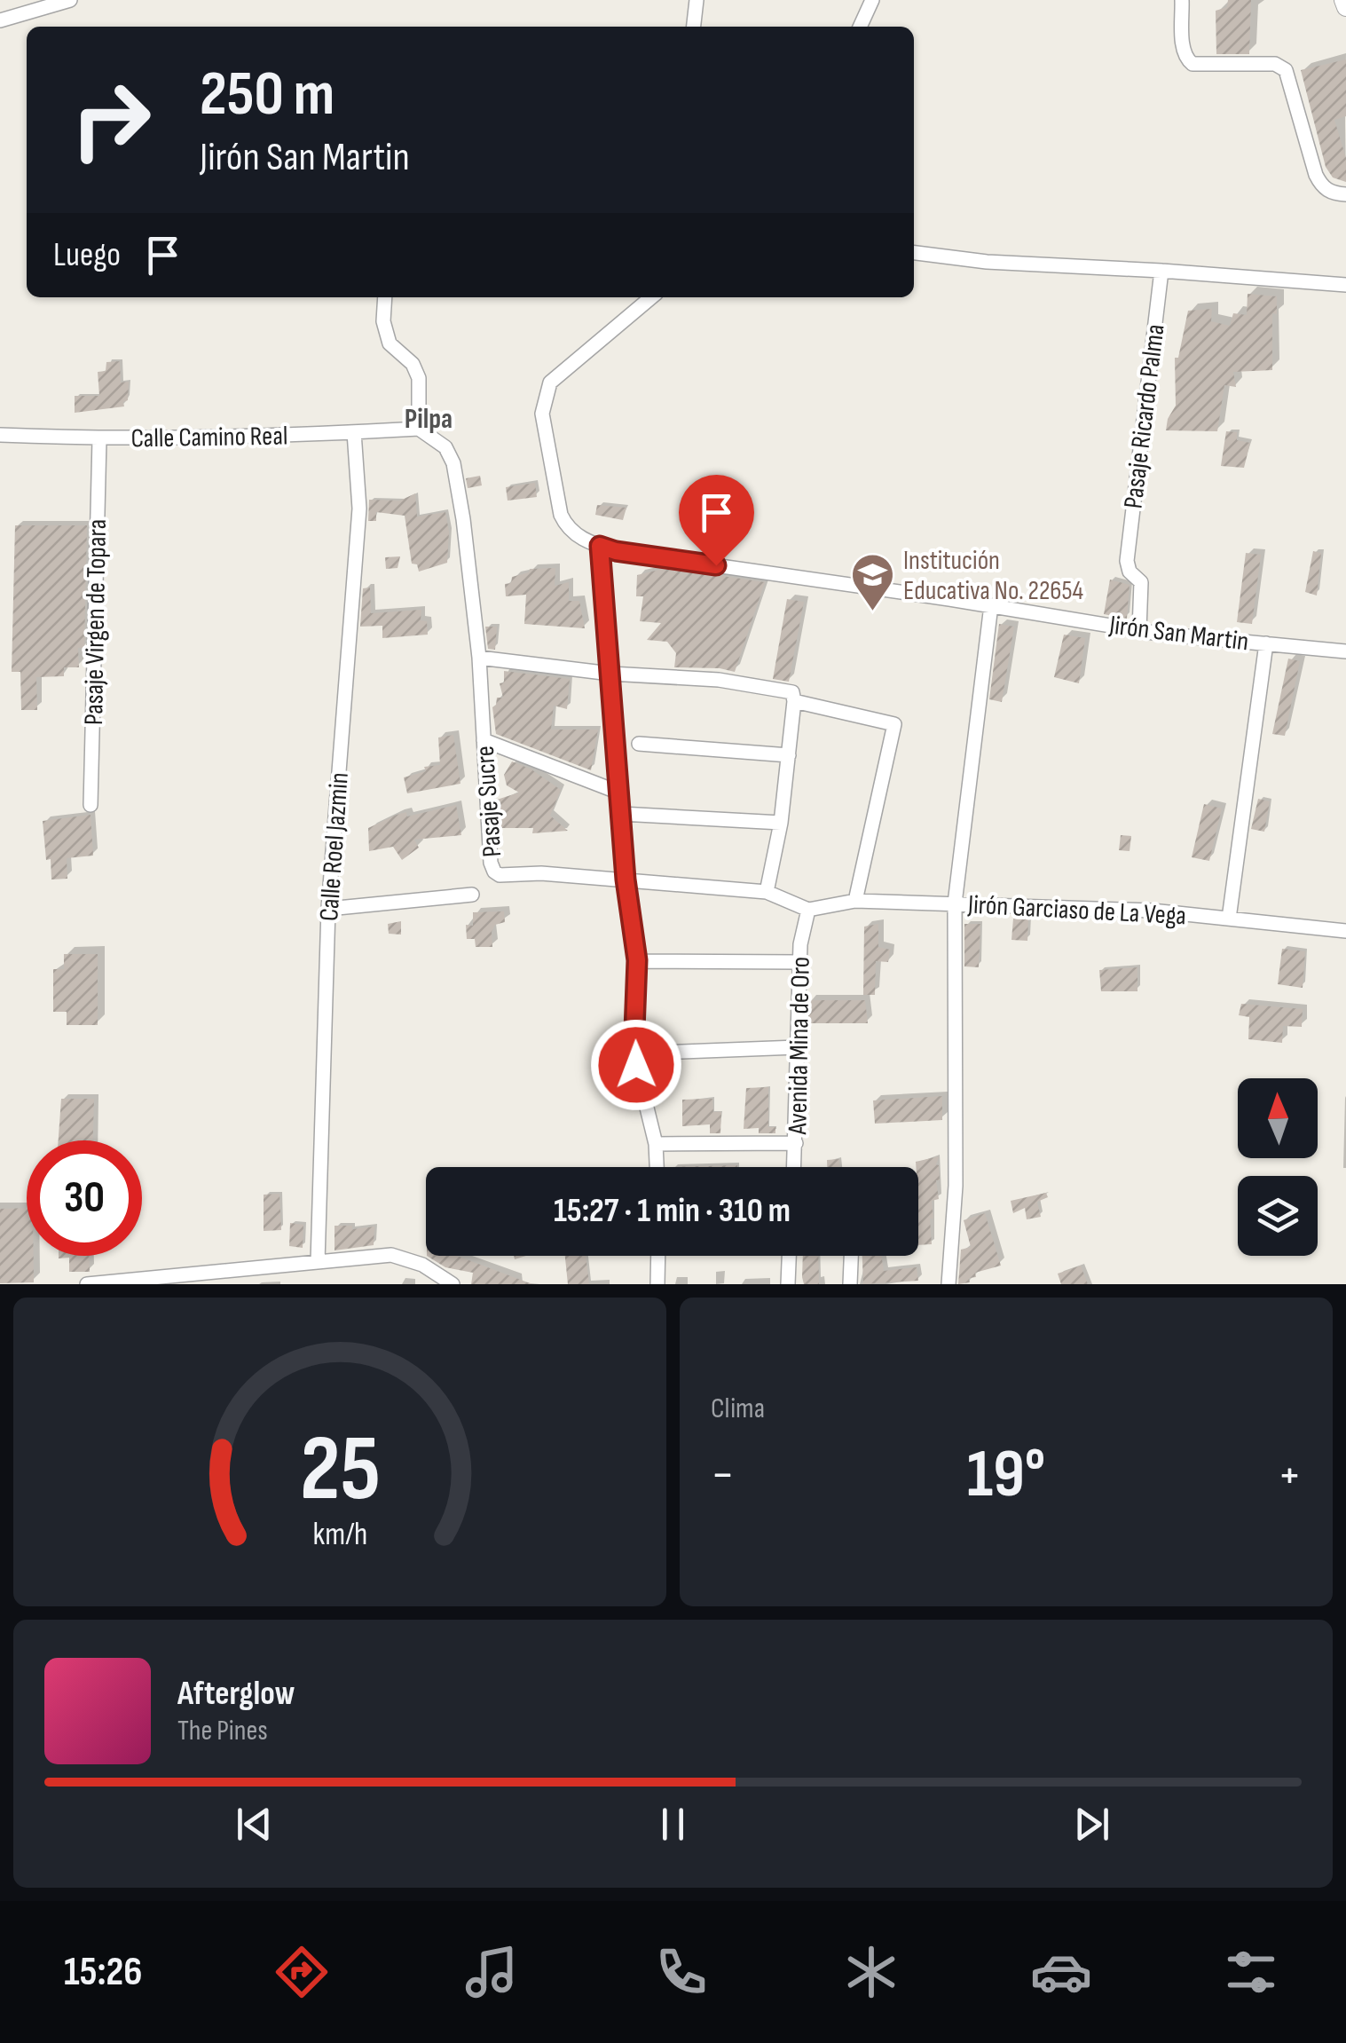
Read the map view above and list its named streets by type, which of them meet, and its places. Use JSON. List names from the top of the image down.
{
  "streets": {
    "street": [
      "Pasaje Ricardo Palma",
      "Calle Camino Real",
      "Pasaje Virgen de Topara",
      "Jirón San Martin",
      "Pasaje Sucre",
      "Calle Roel Jazmin",
      "Jirón Garciaso de La Vega",
      "Avenida Mina de Oro"
    ]
  },
  "crossings": [
    ["Pasaje Ricardo Palma", "Jirón San Martin"],
    ["Calle Camino Real", "Pasaje Virgen de Topara"],
    ["Calle Camino Real", "Pasaje Sucre"],
    ["Calle Camino Real", "Calle Roel Jazmin"],
    ["Pasaje Sucre", "Jirón Garciaso de La Vega"],
    ["Pasaje Sucre", "Avenida Mina de Oro"],
    ["Jirón Garciaso de La Vega", "Avenida Mina de Oro"]
  ],
  "districts": ["Pilpa"],
  "places": {
    "school or university": ["Institución Educativa No. 22654"]
  },
  "north": "top",
  "page": {
    "turn": ["250 m", "Jirón San Martin"],
    "then": "Luego",
    "limit": "30",
    "trip": "15:27 · 1 min · 310 m",
    "tile": "Clima",
    "heat": ["−", "19°", "+"],
    "song": ["Afterglow", "The Pines"],
    "tabs": "15:26",
    "gauge": ["25", "km/h"]
  }
}
